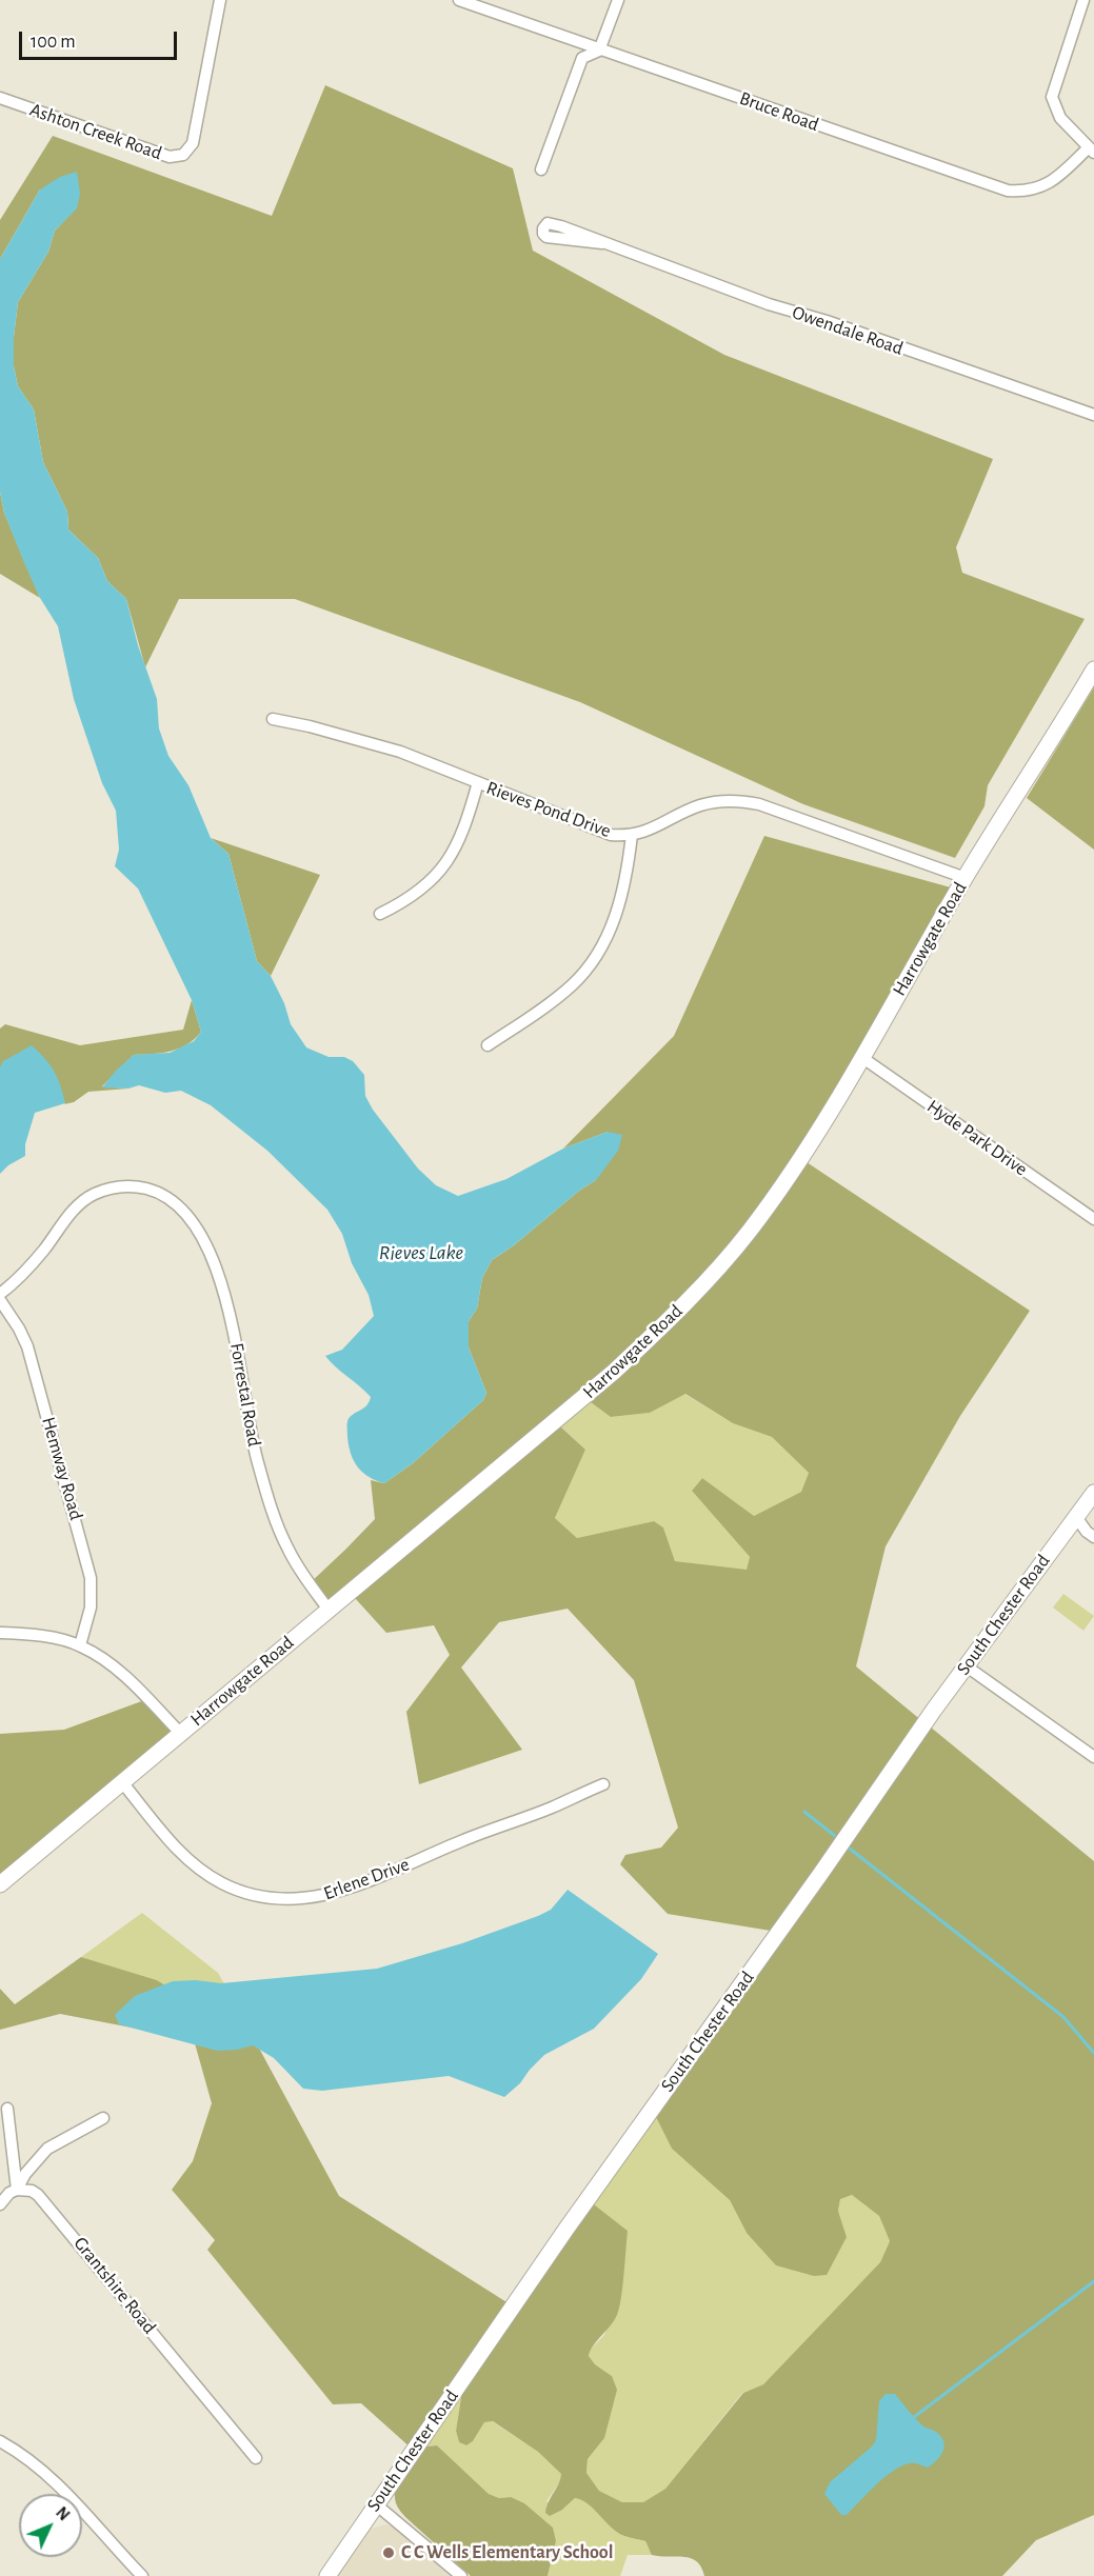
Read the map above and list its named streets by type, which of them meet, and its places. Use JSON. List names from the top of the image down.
{
  "streets": {
    "main road": ["Harrowgate Road", "South Chester Road"],
    "street": [
      "Bruce Road",
      "Ashton Creek Road",
      "Owendale Road",
      "Rieves Pond Drive",
      "Hyde Park Drive",
      "Forrestal Road",
      "Hemway Road",
      "Erlene Drive",
      "Grantshire Road"
    ]
  },
  "crossings": [
    ["Rieves Pond Drive", "Harrowgate Road"],
    ["Harrowgate Road", "Hyde Park Drive"],
    ["Harrowgate Road", "Forrestal Road"],
    ["Harrowgate Road", "Erlene Drive"]
  ],
  "water": ["Rieves Lake"],
  "places": ["C C Wells Elementary School"],
  "scale_bar": "100 m",
  "north": "top right"
}
